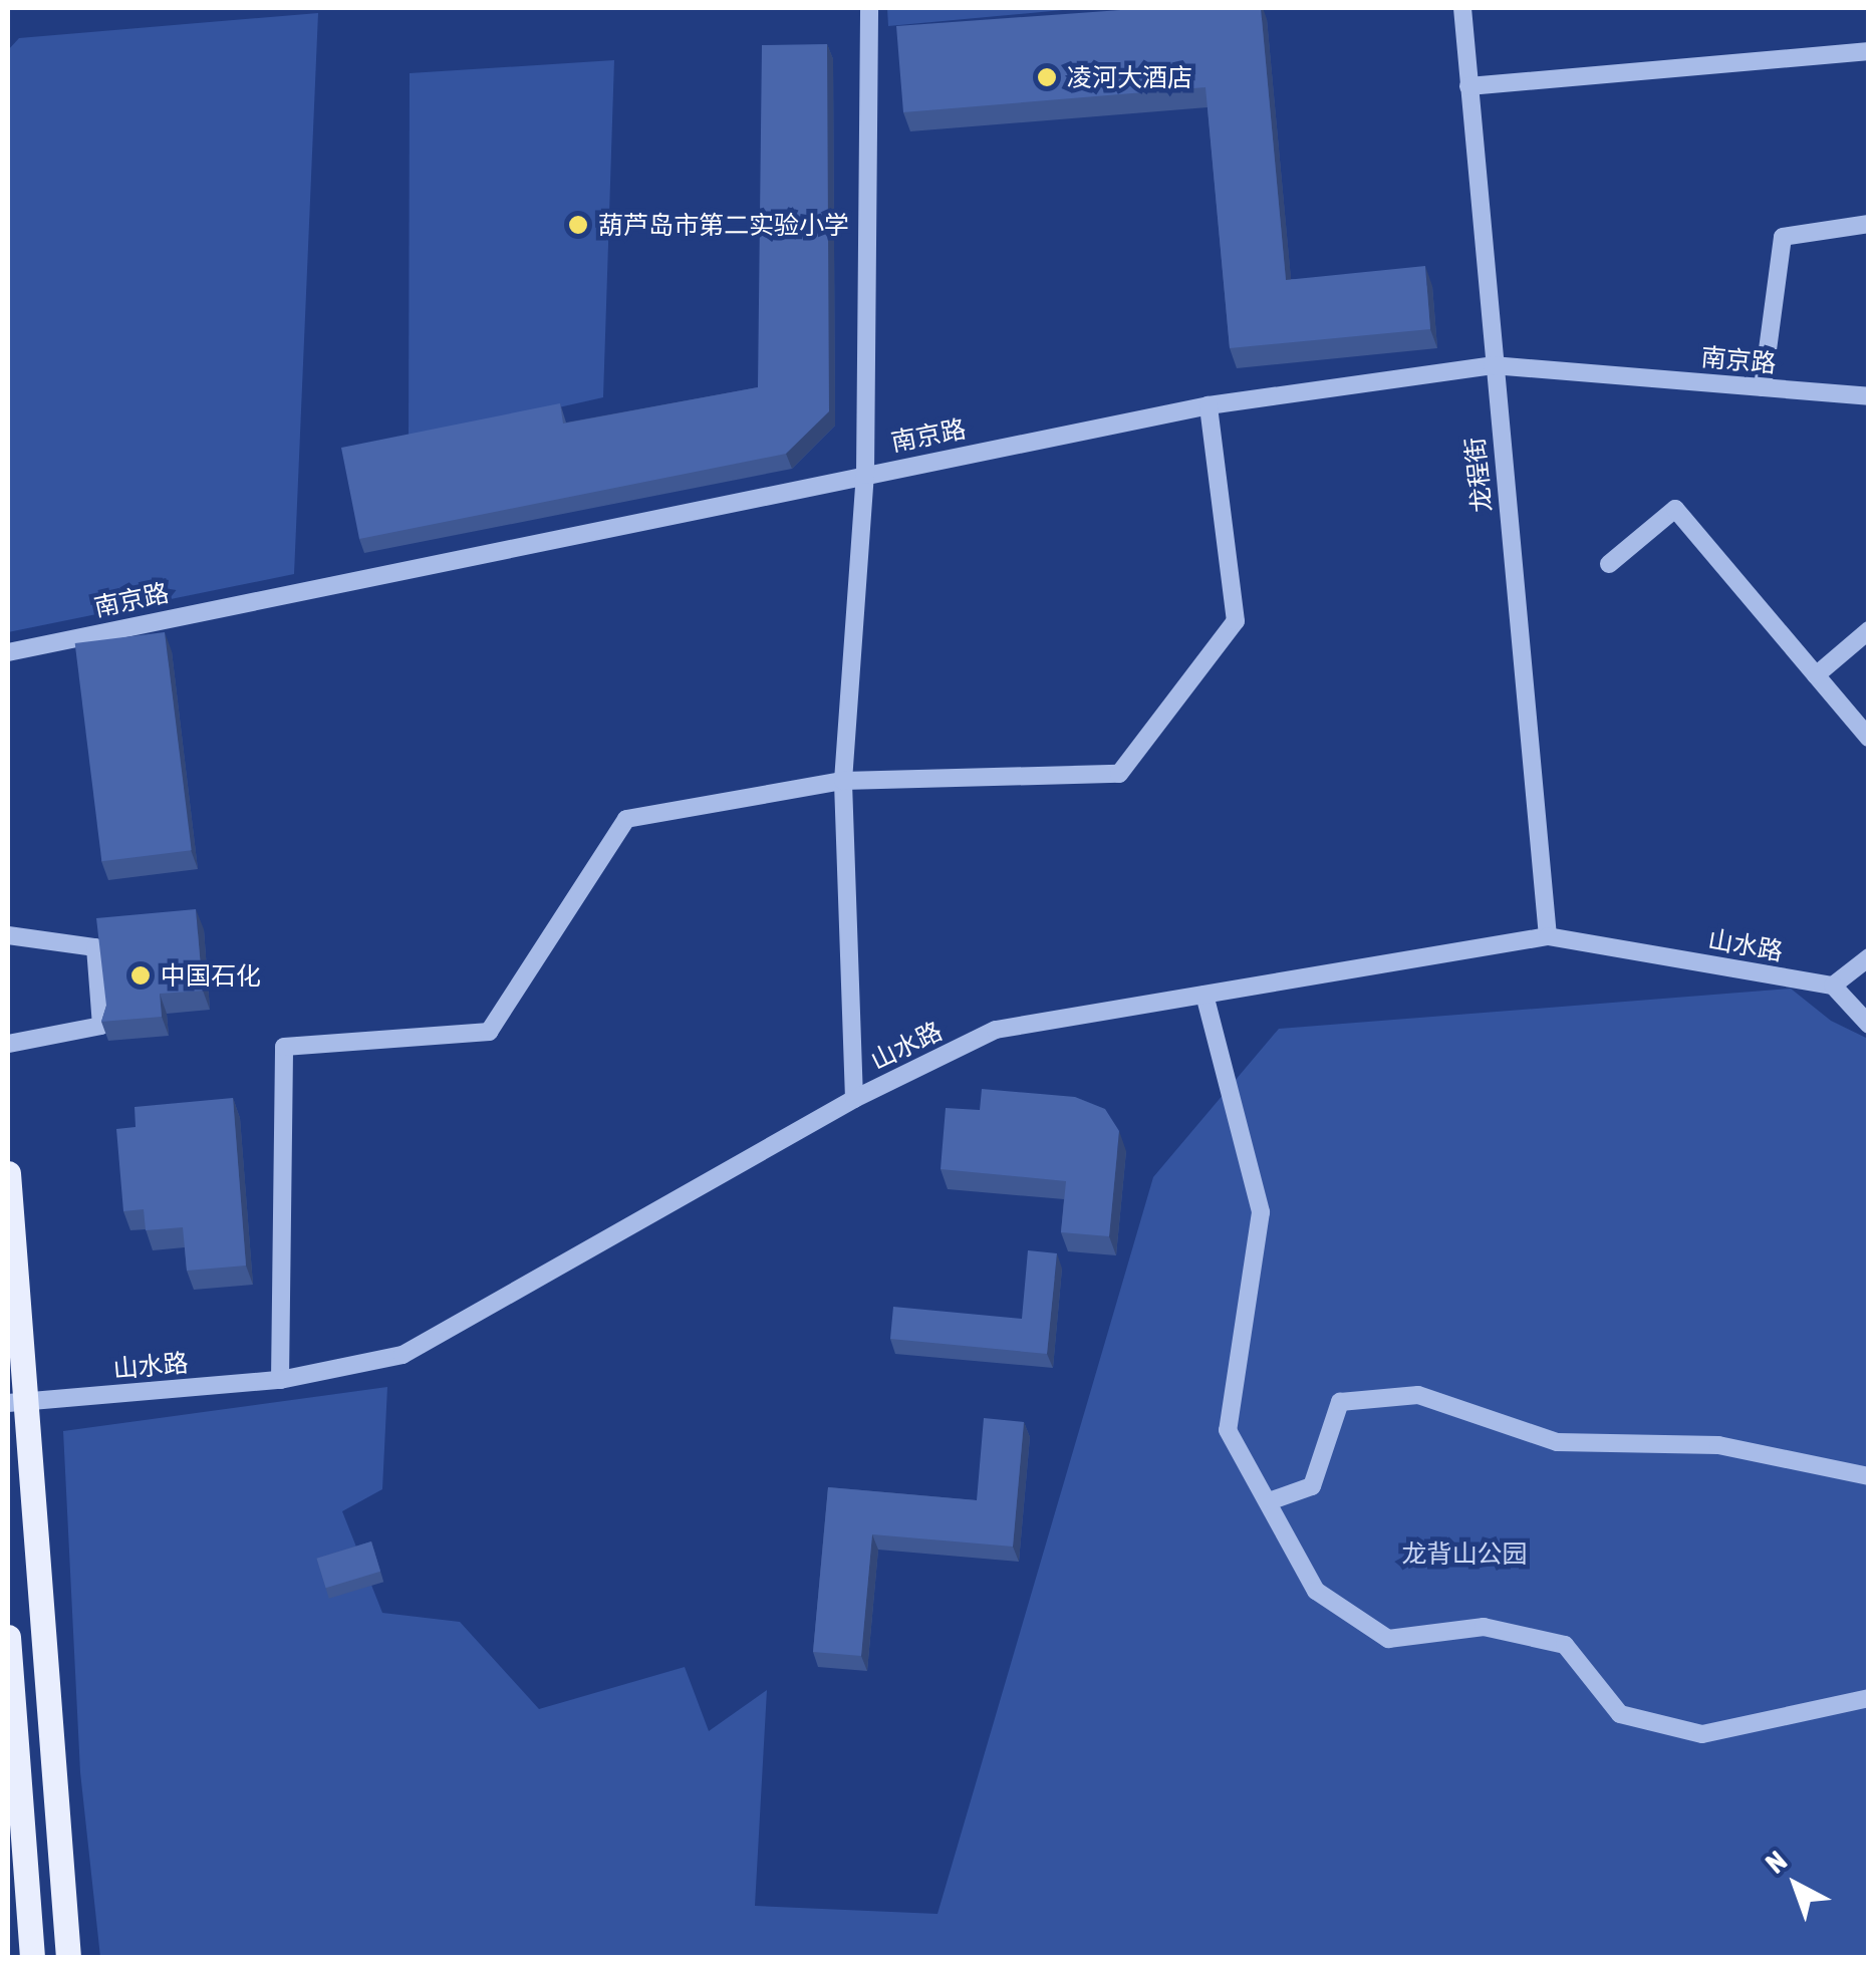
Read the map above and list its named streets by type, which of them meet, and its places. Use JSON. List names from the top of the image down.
{
  "streets": {
    "street": ["南京路", "龙程街", "山水路"]
  },
  "crossings": [
    ["南京路", "龙程街"],
    ["龙程街", "山水路"]
  ],
  "parks": ["龙背山公园"],
  "places": ["凌河大酒店", "葫芦岛市第二实验小学", "中国石化"],
  "north": "top left"
}
